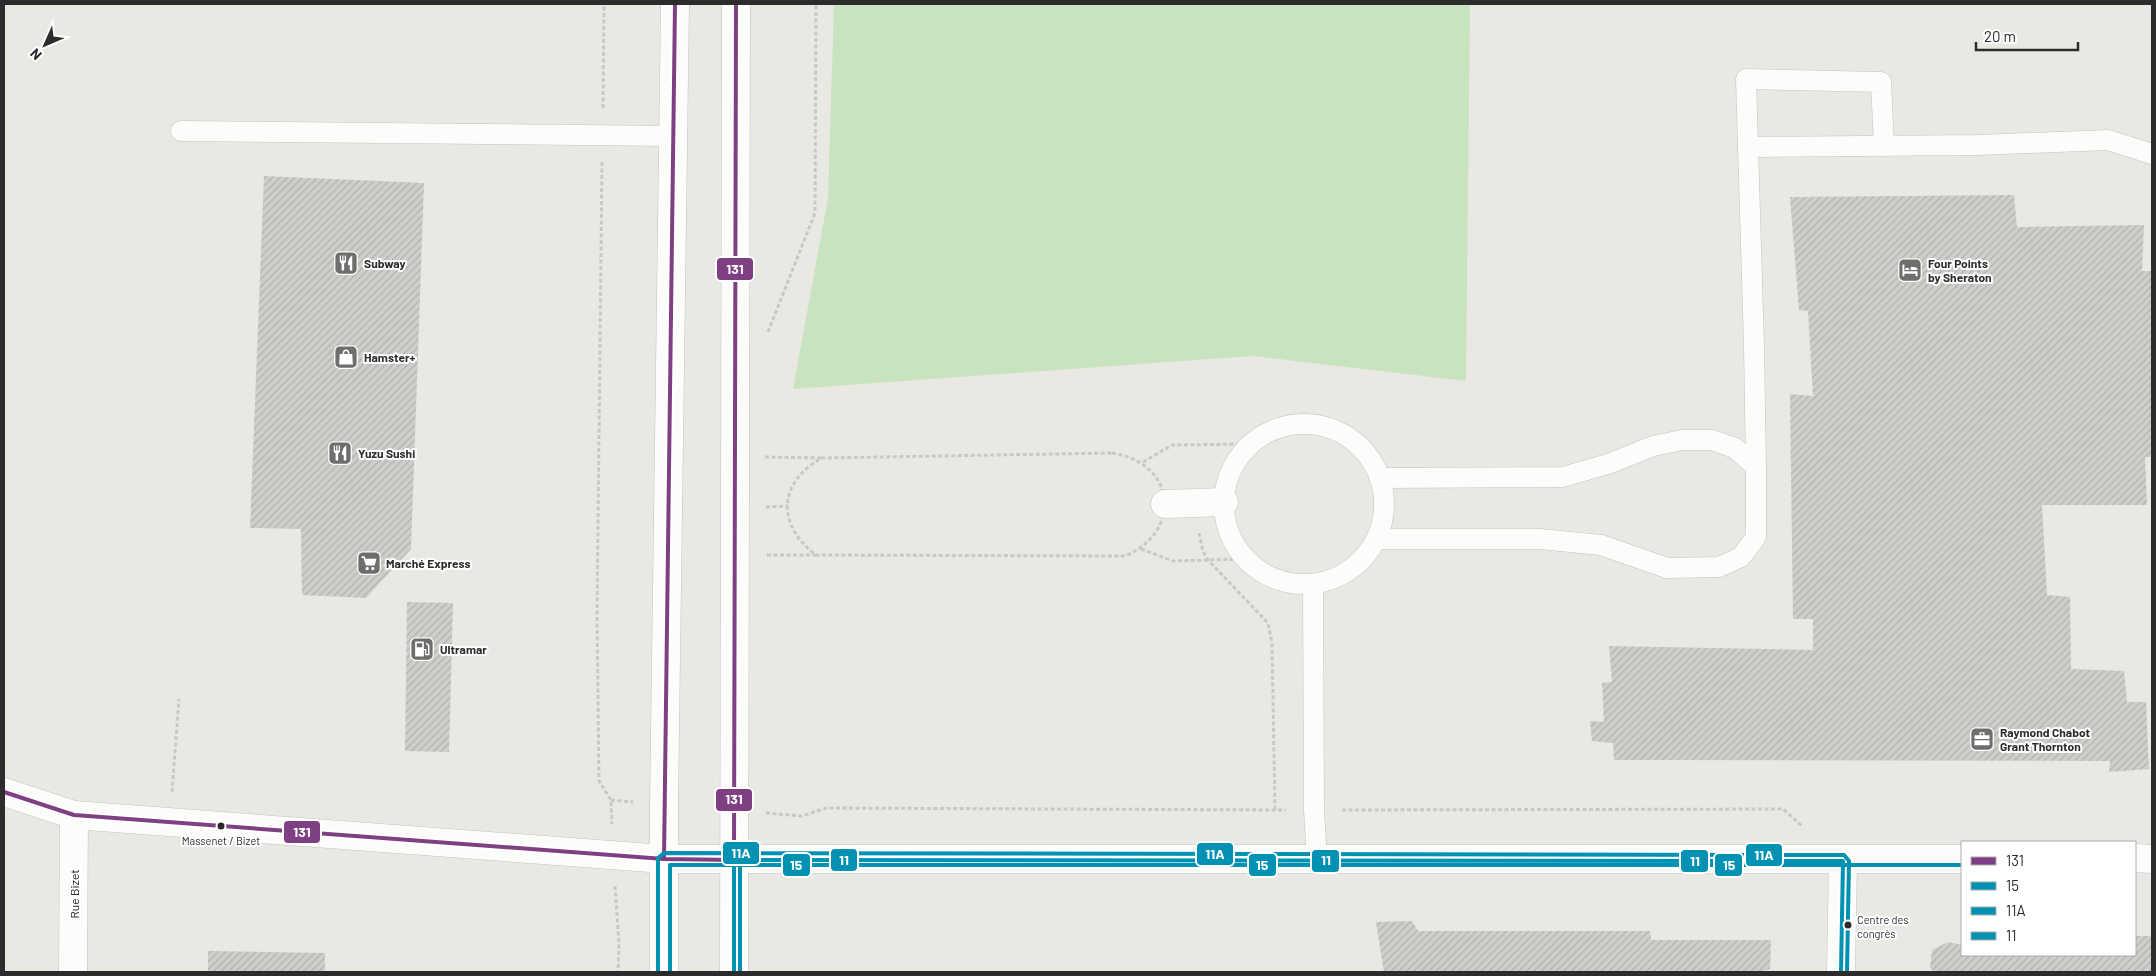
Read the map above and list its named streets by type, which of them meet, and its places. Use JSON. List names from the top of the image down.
{
  "streets": {
    "street": ["Rue Bizet"]
  },
  "places": {
    "restaurant": ["Subway", "Yuzu Sushi"],
    "hotel": ["Four Points by Sheraton"],
    "shop": ["Hamster+"],
    "supermarket": ["Marché Express"],
    "fuel station": ["Ultramar"],
    "office": ["Raymond Chabot Grant Thornton"],
    "other": ["Massenet / Bizet", "Centre des congrès"]
  },
  "lines": [
    "transit line 131",
    "transit line 11A",
    "transit line 15",
    "transit line 11"
  ],
  "legend": [
    "131",
    "15",
    "11A",
    "11"
  ],
  "scale_bar": "20 m",
  "north": "bottom left"
}
